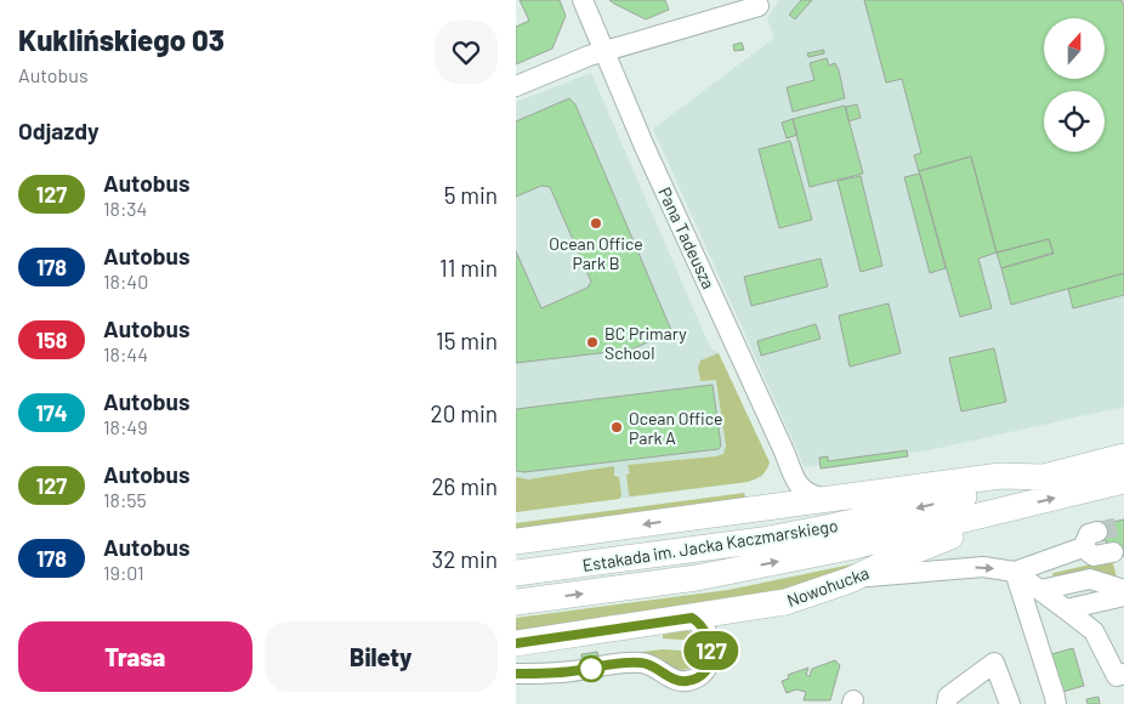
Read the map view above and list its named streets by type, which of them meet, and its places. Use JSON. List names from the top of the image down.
{
  "streets": {
    "main road": ["Estakada im. Jacka Kaczmarskiego", "Nowohucka"],
    "street": ["Pana Tadeusza"]
  },
  "crossings": [
    ["Estakada im. Jacka Kaczmarskiego", "Nowohucka"]
  ],
  "places": ["Ocean Office Park B", "BC Primary School", "Ocean Office Park A"],
  "lines": ["bus line 127"],
  "north": "top",
  "page": {
    "heading": [
      ["Kuklińskiego 03", "Autobus"],
      "Odjazdy"
    ],
    "on_map": "127",
    "list": [
      {
        "mark": "127",
        "name": "Autobus",
        "note": "18:34",
        "value": "5 min"
      },
      {
        "mark": "178",
        "name": "Autobus",
        "note": "18:40",
        "value": "11 min"
      },
      {
        "mark": "158",
        "name": "Autobus",
        "note": "18:44",
        "value": "15 min"
      },
      {
        "mark": "174",
        "name": "Autobus",
        "note": "18:49",
        "value": "20 min"
      },
      {
        "mark": "127",
        "name": "Autobus",
        "note": "18:55",
        "value": "26 min"
      },
      {
        "mark": "178",
        "name": "Autobus",
        "note": "19:01",
        "value": "32 min"
      }
    ],
    "buttons": ["Trasa", "Bilety"]
  }
}
